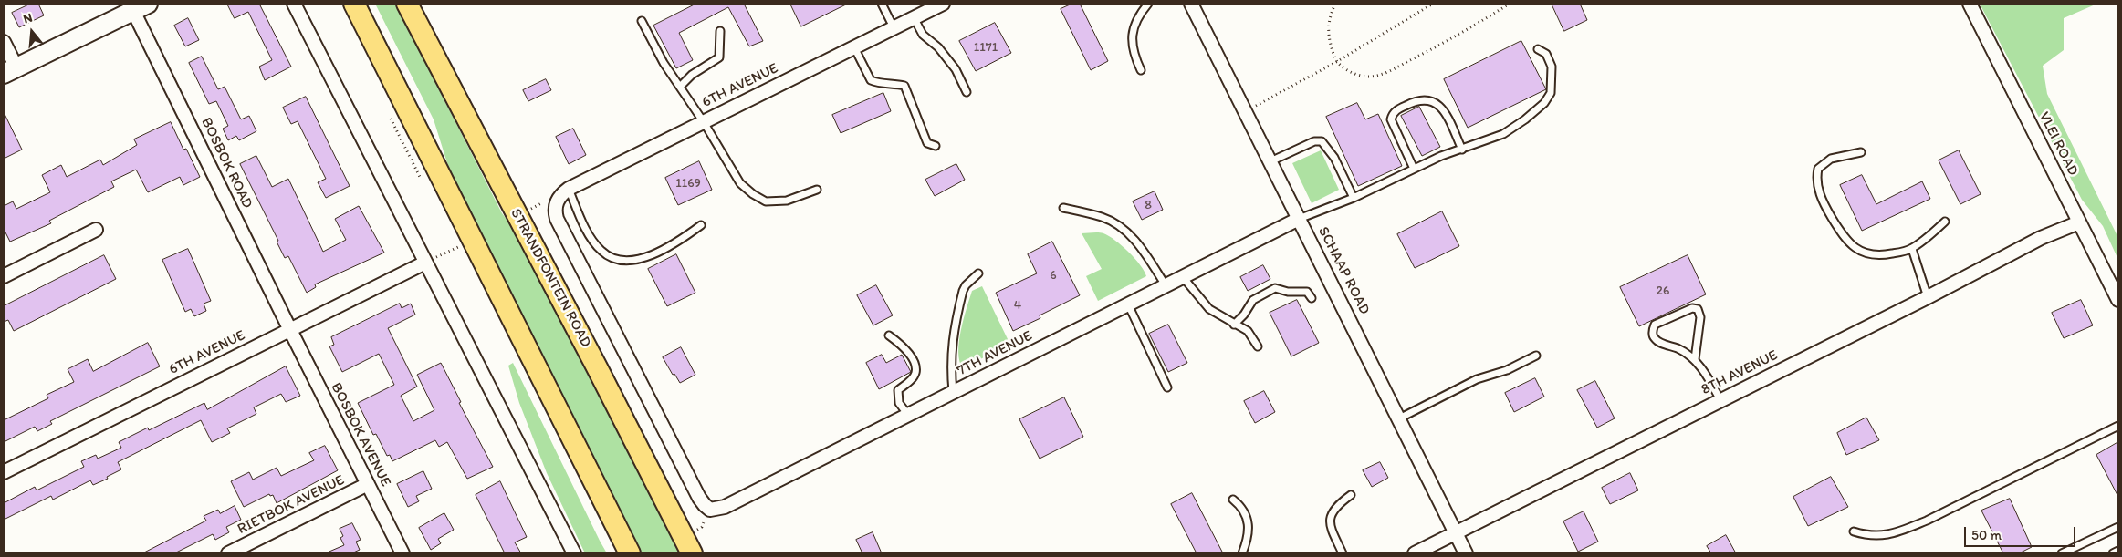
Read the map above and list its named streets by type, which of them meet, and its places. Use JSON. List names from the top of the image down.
{
  "streets": {
    "main road": ["STRANDFONTEIN ROAD"],
    "street": [
      "6TH AVENUE",
      "VLEI ROAD",
      "BOSBOK ROAD",
      "SCHAAP ROAD",
      "7TH AVENUE",
      "8TH AVENUE",
      "BOSBOK AVENUE",
      "RIETBOK AVENUE"
    ]
  },
  "crossings": [
    ["6TH AVENUE", "BOSBOK ROAD"],
    ["6TH AVENUE", "7TH AVENUE"],
    ["6TH AVENUE", "BOSBOK AVENUE"],
    ["VLEI ROAD", "8TH AVENUE"],
    ["BOSBOK ROAD", "BOSBOK AVENUE"],
    ["SCHAAP ROAD", "7TH AVENUE"],
    ["SCHAAP ROAD", "8TH AVENUE"],
    ["BOSBOK AVENUE", "RIETBOK AVENUE"]
  ],
  "house_numbers": [
    "1171",
    "1169",
    "8",
    "6",
    "26",
    "4"
  ],
  "scale_bar": "50 m",
  "north": "top"
}
